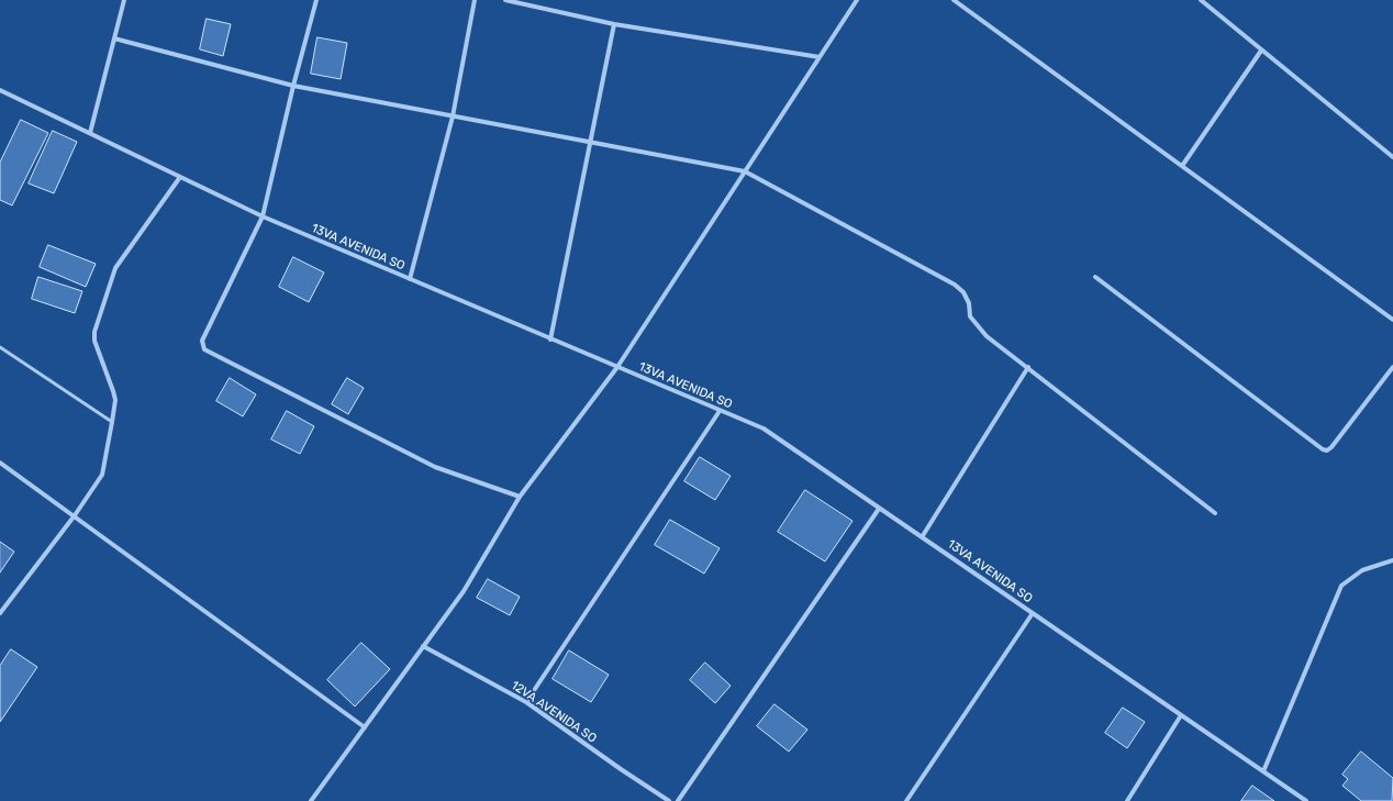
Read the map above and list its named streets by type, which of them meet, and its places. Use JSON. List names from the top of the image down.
{
  "streets": {
    "street": ["13VA AVENIDA SO", "12VA AVENIDA SO"]
  }
}
